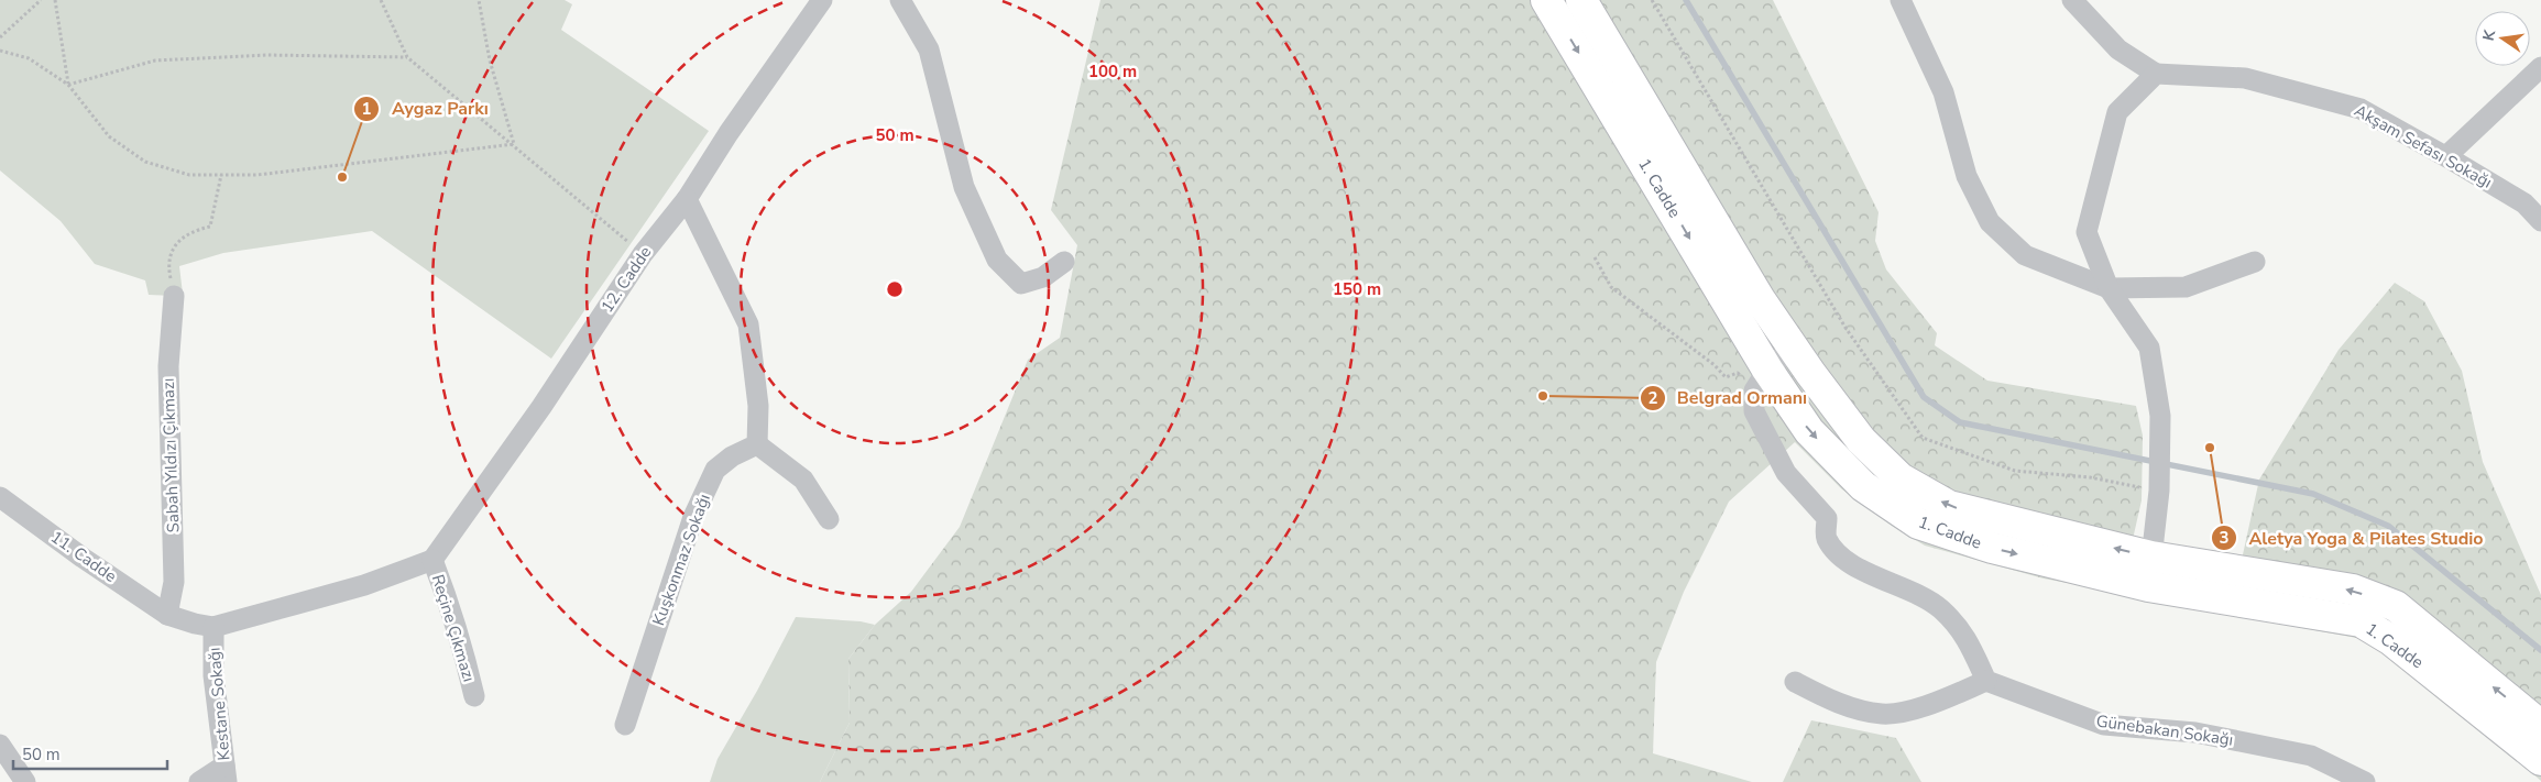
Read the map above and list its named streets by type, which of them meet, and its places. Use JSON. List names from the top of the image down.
{
  "streets": {
    "main road": ["1. Cadde"],
    "street": [
      "Akşam Sefası Sokağı",
      "12. Cadde",
      "Sabah Yıldızı Çıkmazı",
      "11. Cadde",
      "Kuşkonmaz Sokağı",
      "Reçine Çıkmazı",
      "Kestane Sokağı",
      "Günebakan Sokağı"
    ]
  },
  "crossings": [
    ["12. Cadde", "Reçine Çıkmazı"],
    ["Sabah Yıldızı Çıkmazı", "11. Cadde"],
    ["11. Cadde", "Kestane Sokağı"]
  ],
  "places": ["Aygaz Parkı", "Belgrad Ormanı", "Aletya Yoga & Pilates Studio"],
  "scale_bar": "50 m",
  "north": "left",
  "rings": ["100 m", "50 m", "150 m"]
}
